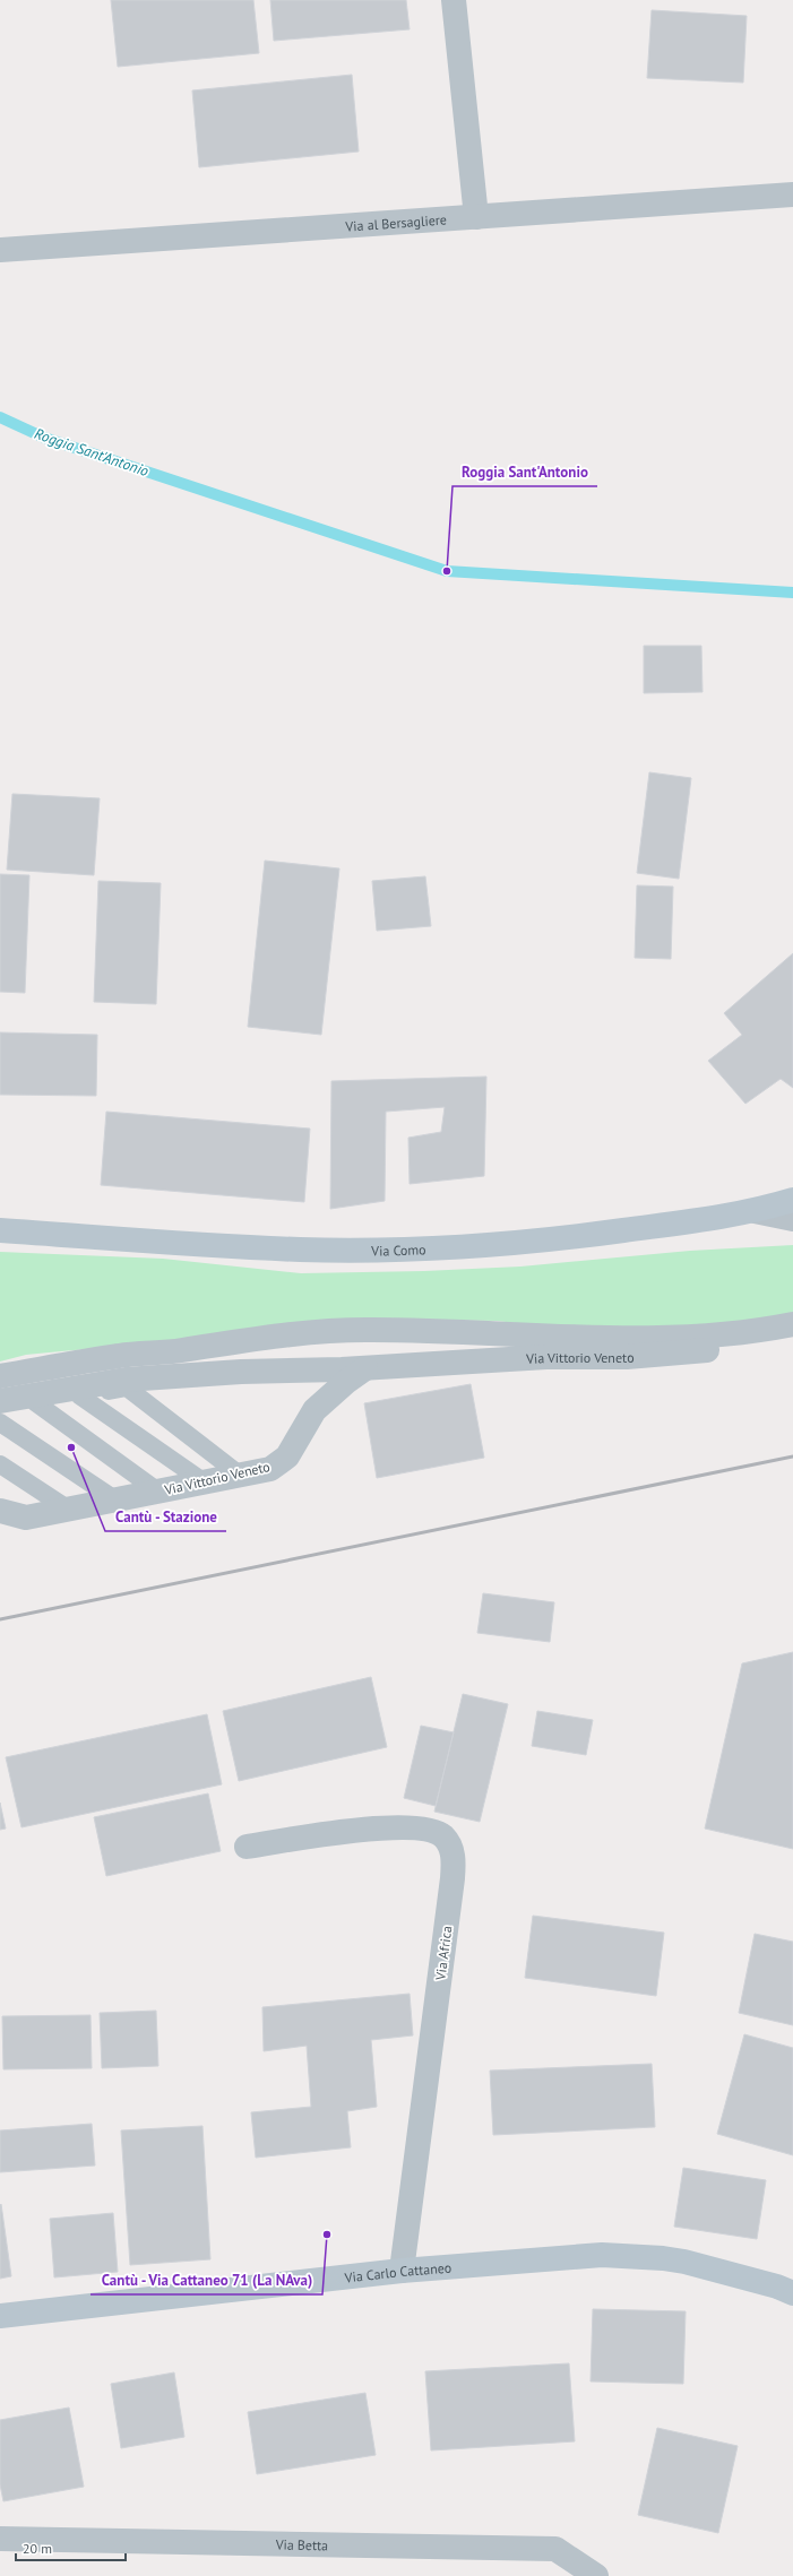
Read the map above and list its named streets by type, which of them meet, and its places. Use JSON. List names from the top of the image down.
{
  "streets": {
    "street": [
      "Via al Bersagliere",
      "Via Como",
      "Via Vittorio Veneto",
      "Via Africa",
      "Via Carlo Cattaneo",
      "Via Betta"
    ]
  },
  "crossings": [
    ["Via Africa", "Via Carlo Cattaneo"]
  ],
  "water": ["Roggia Sant'Antonio"],
  "places": ["Roggia Sant'Antonio", "Cantù - Stazione", "Cantù - Via Cattaneo 71 (La NAva)"],
  "scale_bar": "20 m"
}
